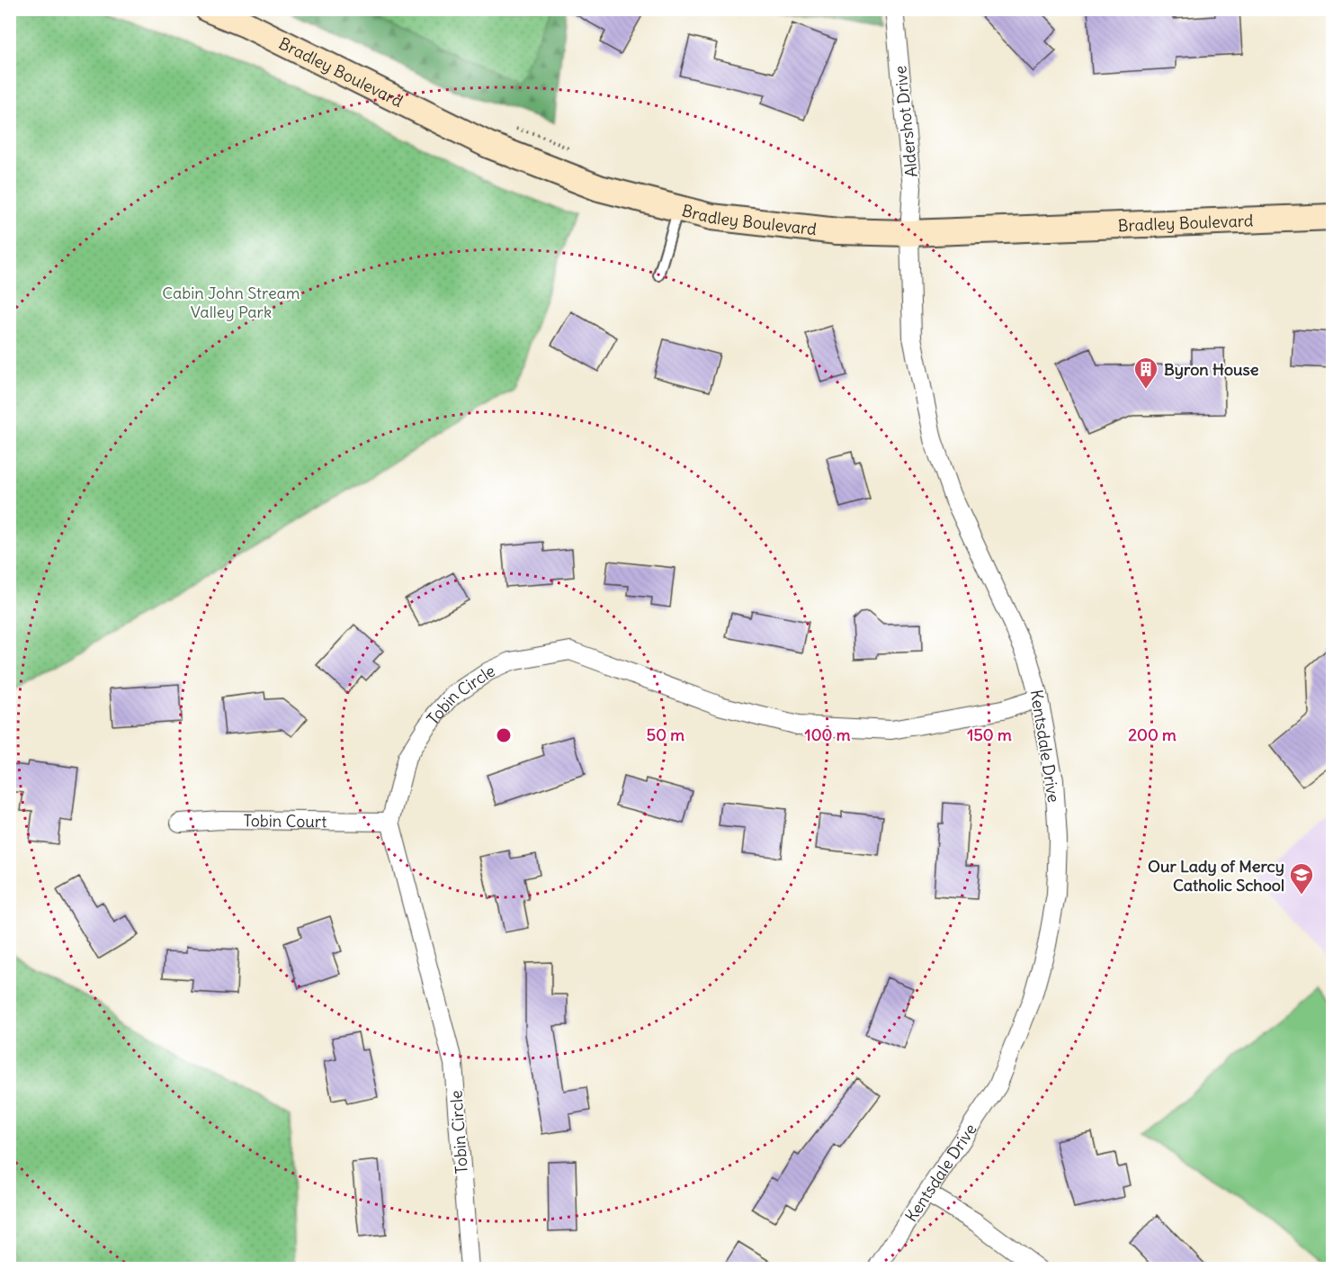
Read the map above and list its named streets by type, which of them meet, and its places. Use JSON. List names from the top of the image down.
{
  "streets": {
    "main road": ["Bradley Boulevard"],
    "street": [
      "Aldershot Drive",
      "Tobin Circle",
      "Kentsdale Drive",
      "Tobin Court"
    ]
  },
  "crossings": [
    ["Bradley Boulevard", "Aldershot Drive"],
    ["Bradley Boulevard", "Kentsdale Drive"],
    ["Aldershot Drive", "Kentsdale Drive"],
    ["Tobin Circle", "Kentsdale Drive"],
    ["Tobin Circle", "Tobin Court"]
  ],
  "parks": ["Cabin John Stream Valley Park"],
  "places": {
    "building": ["Byron House"],
    "school or university": ["Our Lady of Mercy Catholic School"]
  },
  "rings": [
    "50 m",
    "100 m",
    "150 m",
    "200 m"
  ]
}
